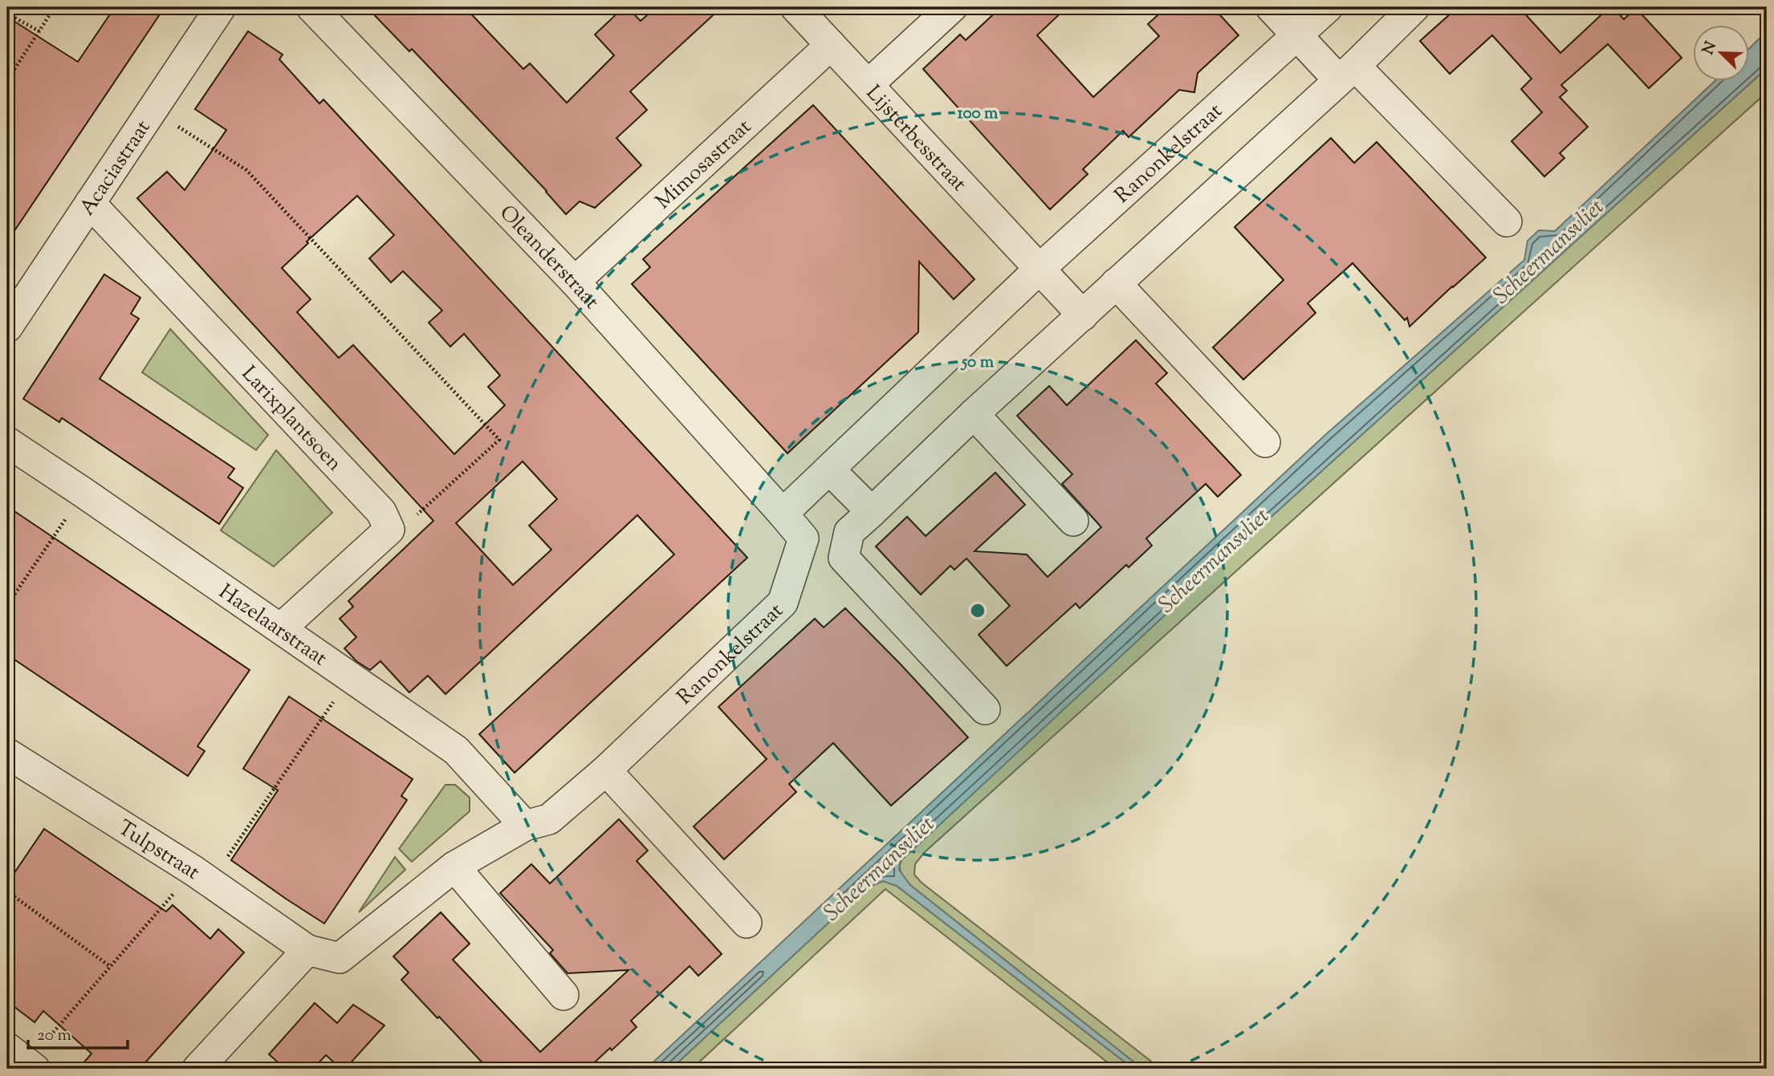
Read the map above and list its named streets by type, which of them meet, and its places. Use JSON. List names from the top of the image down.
{
  "streets": {
    "street": [
      "Lijsterbesstraat",
      "Ranonkelstraat",
      "Mimosastraat",
      "Acaciastraat",
      "Oleanderstraat",
      "Larixplantsoen",
      "Hazelaarstraat",
      "Tulpstraat"
    ]
  },
  "crossings": [
    ["Lijsterbesstraat", "Ranonkelstraat"],
    ["Lijsterbesstraat", "Mimosastraat"],
    ["Ranonkelstraat", "Oleanderstraat"],
    ["Ranonkelstraat", "Hazelaarstraat"],
    ["Ranonkelstraat", "Tulpstraat"],
    ["Mimosastraat", "Oleanderstraat"],
    ["Acaciastraat", "Larixplantsoen"]
  ],
  "water": ["Scheermansvliet"],
  "scale_bar": "20 m",
  "north": "top left",
  "rings": ["100 m", "50 m"]
}
